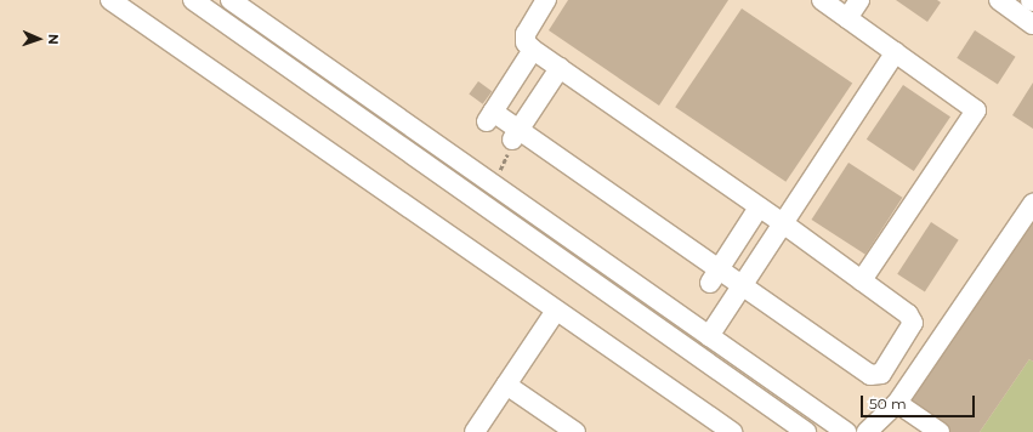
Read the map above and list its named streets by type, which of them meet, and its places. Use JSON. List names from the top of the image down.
{
  "scale_bar": "50 m",
  "north": "right"
}
